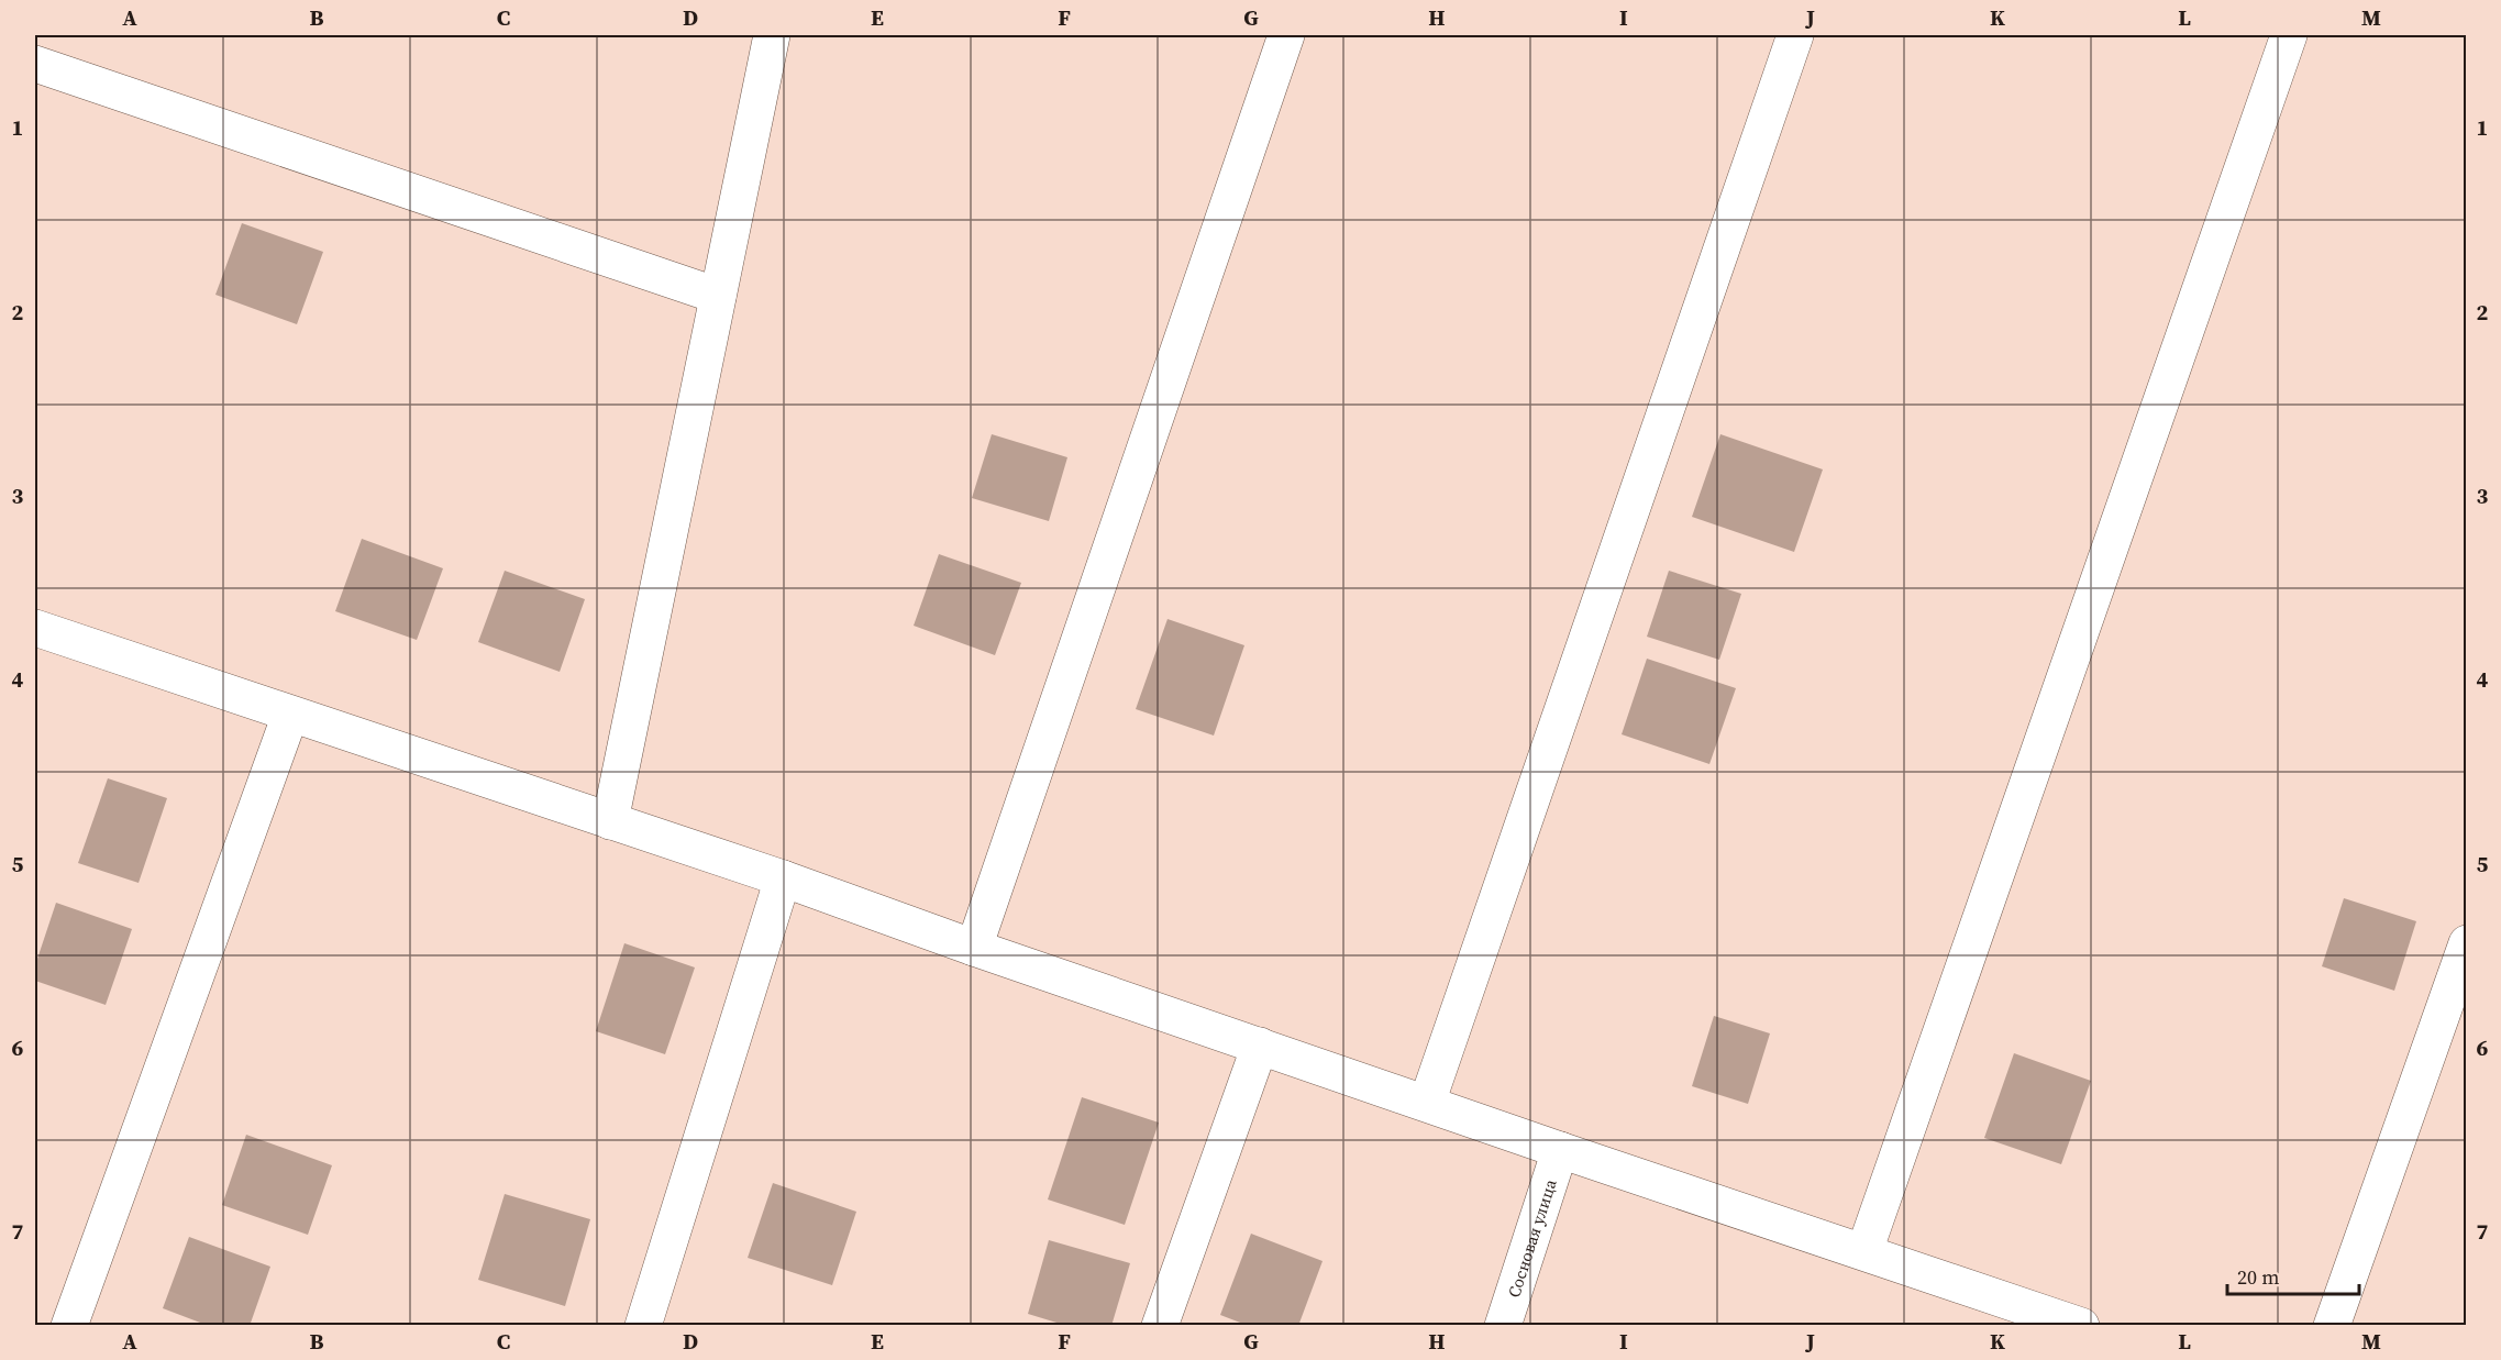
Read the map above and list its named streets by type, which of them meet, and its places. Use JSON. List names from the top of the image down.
{
  "streets": {
    "street": ["Сосновая улица"]
  },
  "scale_bar": "20 m",
  "grid": {
    "columns": [
      "A",
      "B",
      "C",
      "D",
      "E",
      "F",
      "G",
      "H",
      "I",
      "J",
      "K",
      "L",
      "M"
    ],
    "rows": [
      "1",
      "2",
      "3",
      "4",
      "5",
      "6",
      "7"
    ]
  }
}
